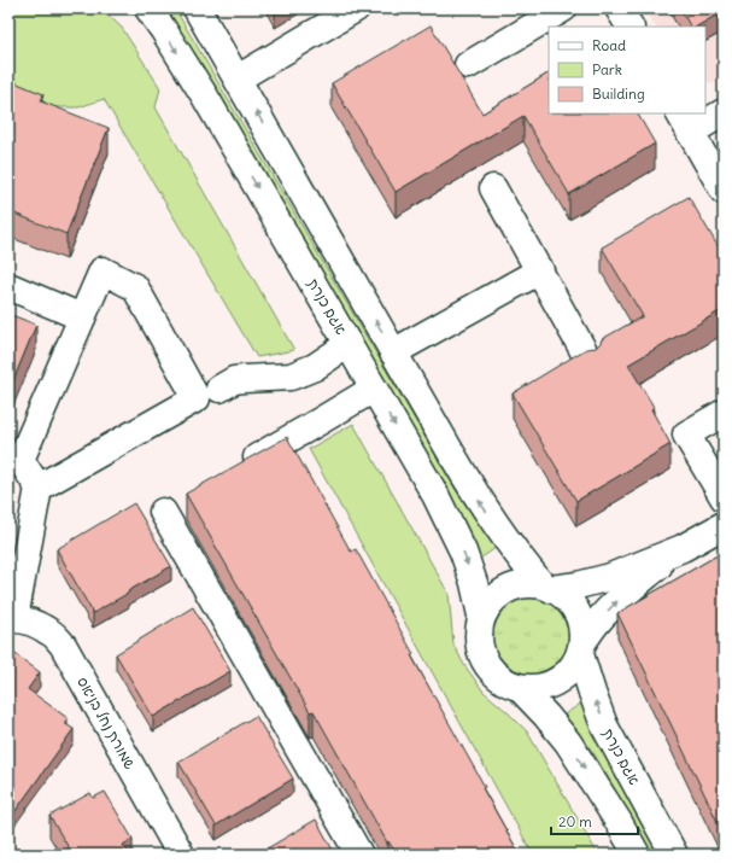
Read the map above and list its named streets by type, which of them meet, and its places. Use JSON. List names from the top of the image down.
{
  "streets": {
    "street": ["אגם כנרת", "שמורת נחל בניאס"]
  },
  "legend": ["Road", "Park", "Building"],
  "scale_bar": "20 m"
}
